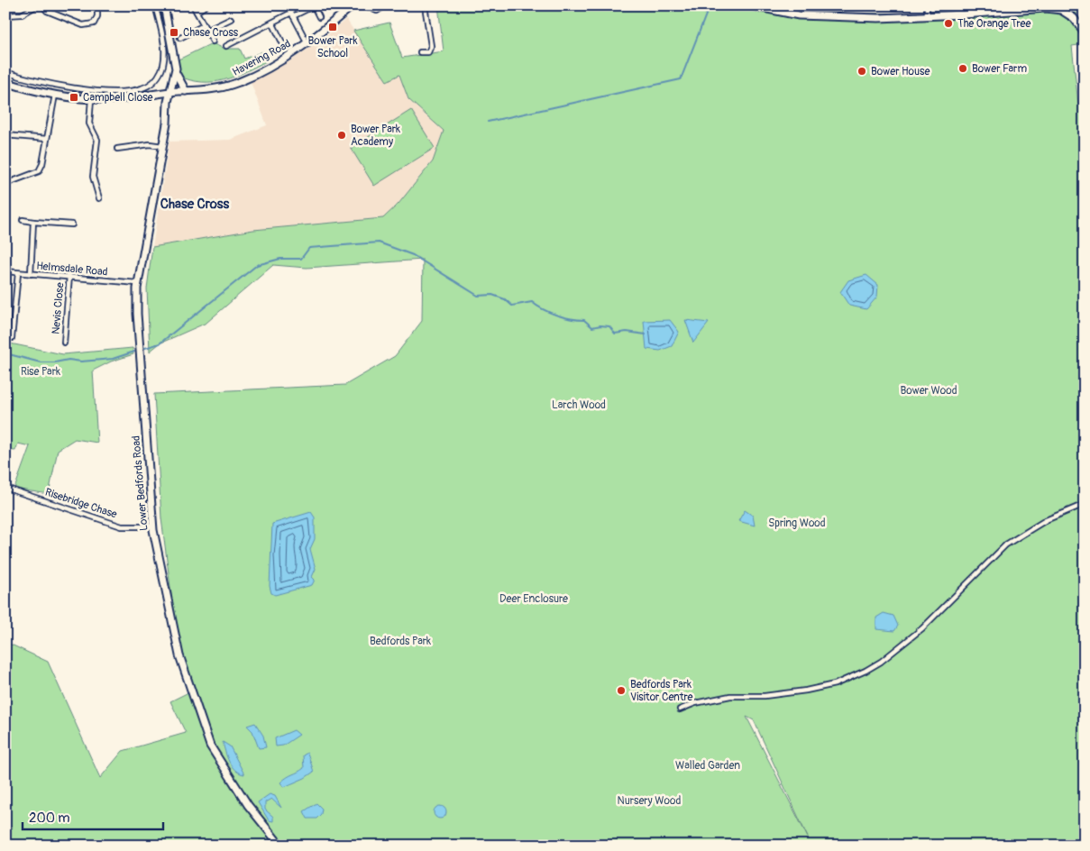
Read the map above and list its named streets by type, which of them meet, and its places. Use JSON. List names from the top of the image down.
{
  "streets": {
    "main road": ["Havering Road", "Lower Bedfords Road"],
    "street": ["Helmsdale Road", "Nevis Close", "Risebridge Chase"]
  },
  "crossings": [
    ["Havering Road", "Lower Bedfords Road"],
    ["Helmsdale Road", "Nevis Close"],
    ["Helmsdale Road", "Lower Bedfords Road"],
    ["Lower Bedfords Road", "Risebridge Chase"]
  ],
  "districts": ["Chase Cross"],
  "parks": [
    "Rise Park",
    "Bower Wood",
    "Larch Wood",
    "Spring Wood",
    "Deer Enclosure",
    "Bedfords Park",
    "Walled Garden",
    "Nursery Wood"
  ],
  "places": {
    "other": [
      "The Orange Tree",
      "Bower Farm",
      "Bower House",
      "Bower Park Academy",
      "Bedfords Park Visitor Centre"
    ],
    "transit": ["Bower Park School", "Chase Cross", "Campbell Close"]
  },
  "scale_bar": "200 m"
}
